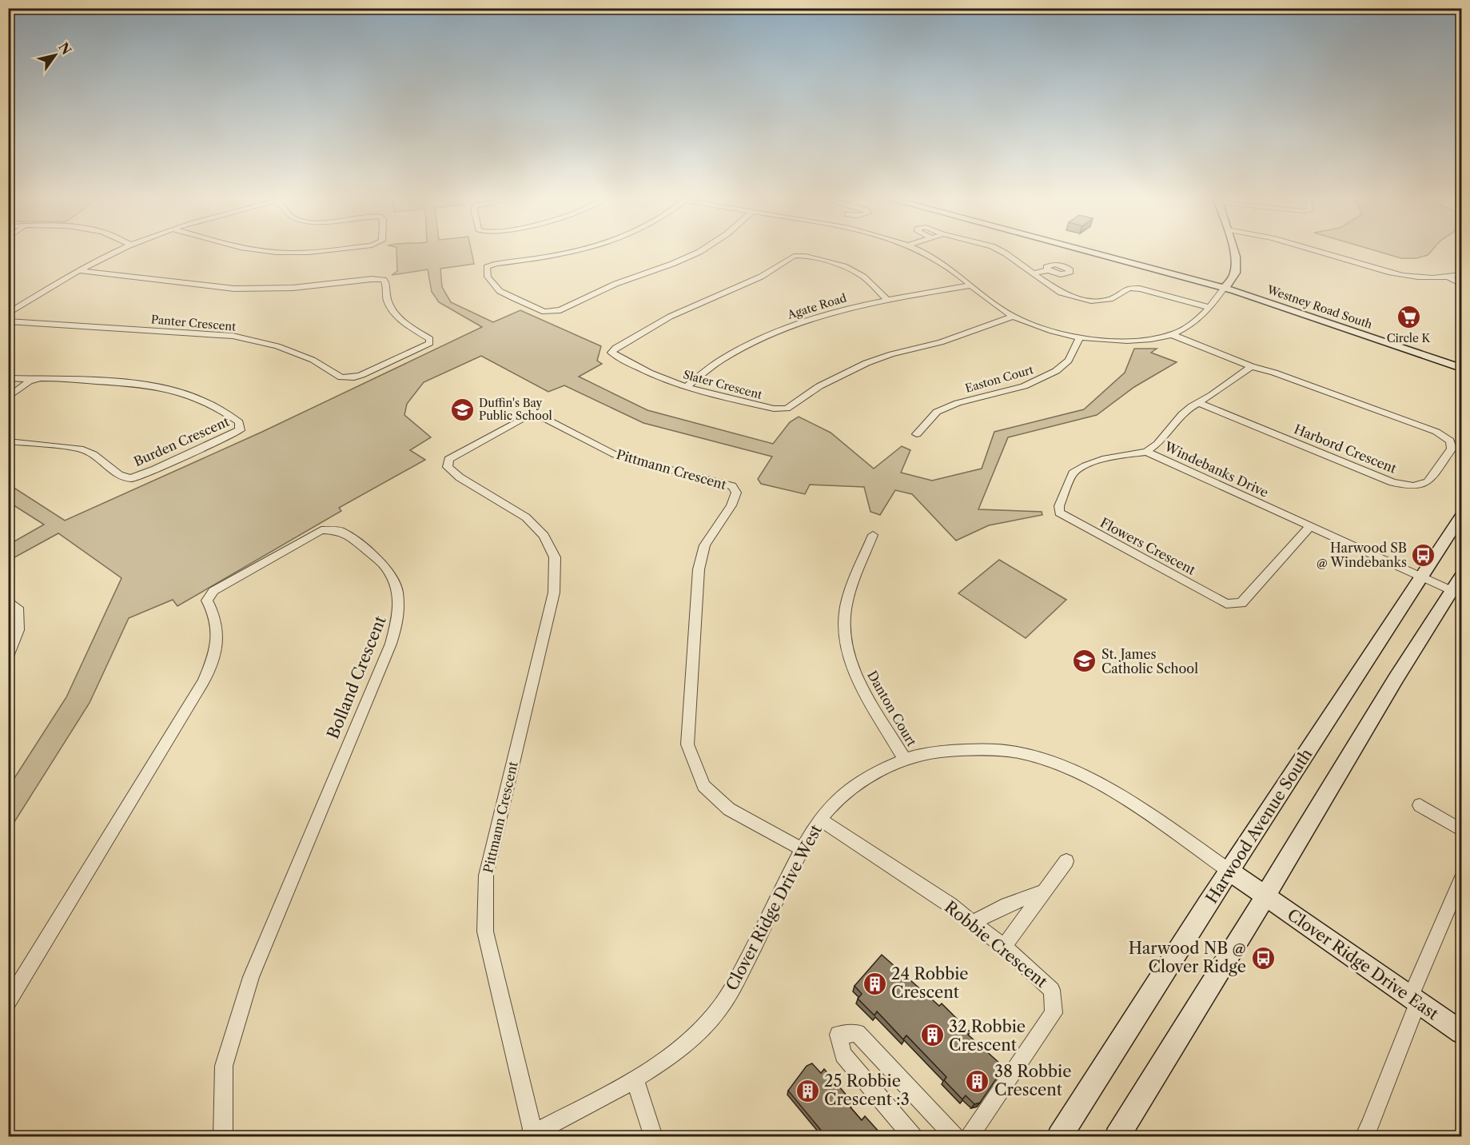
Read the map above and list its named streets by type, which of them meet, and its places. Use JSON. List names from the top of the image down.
{
  "streets": {
    "main road": [
      "Westney Road South",
      "Harwood Avenue South",
      "Clover Ridge Drive West",
      "Clover Ridge Drive East"
    ],
    "street": [
      "Agate Road",
      "Panter Crescent",
      "Easton Court",
      "Slater Crescent",
      "Burden Crescent",
      "Harbord Crescent",
      "Pittmann Crescent",
      "Windebanks Drive",
      "Flowers Crescent",
      "Bolland Crescent",
      "Danton Court",
      "Robbie Crescent"
    ]
  },
  "crossings": [
    ["Agate Road", "Slater Crescent"],
    ["Harbord Crescent", "Windebanks Drive"],
    ["Pittmann Crescent", "Clover Ridge Drive West"],
    ["Windebanks Drive", "Flowers Crescent"],
    ["Windebanks Drive", "Harwood Avenue South"],
    ["Danton Court", "Clover Ridge Drive West"],
    ["Harwood Avenue South", "Clover Ridge Drive West"],
    ["Clover Ridge Drive West", "Robbie Crescent"],
    ["Clover Ridge Drive West", "Clover Ridge Drive East"]
  ],
  "places": {
    "supermarket": ["Circle K"],
    "school or university": ["Duffin's Bay Public School", "St. James Catholic School"],
    "bus stop": ["Harwood SB @ Windebanks", "Harwood NB @ Clover Ridge"],
    "building": [
      "24 Robbie Crescent",
      "32 Robbie Crescent",
      "38 Robbie Crescent",
      "25 Robbie Crescent :3"
    ]
  },
  "north": "top right"
}
